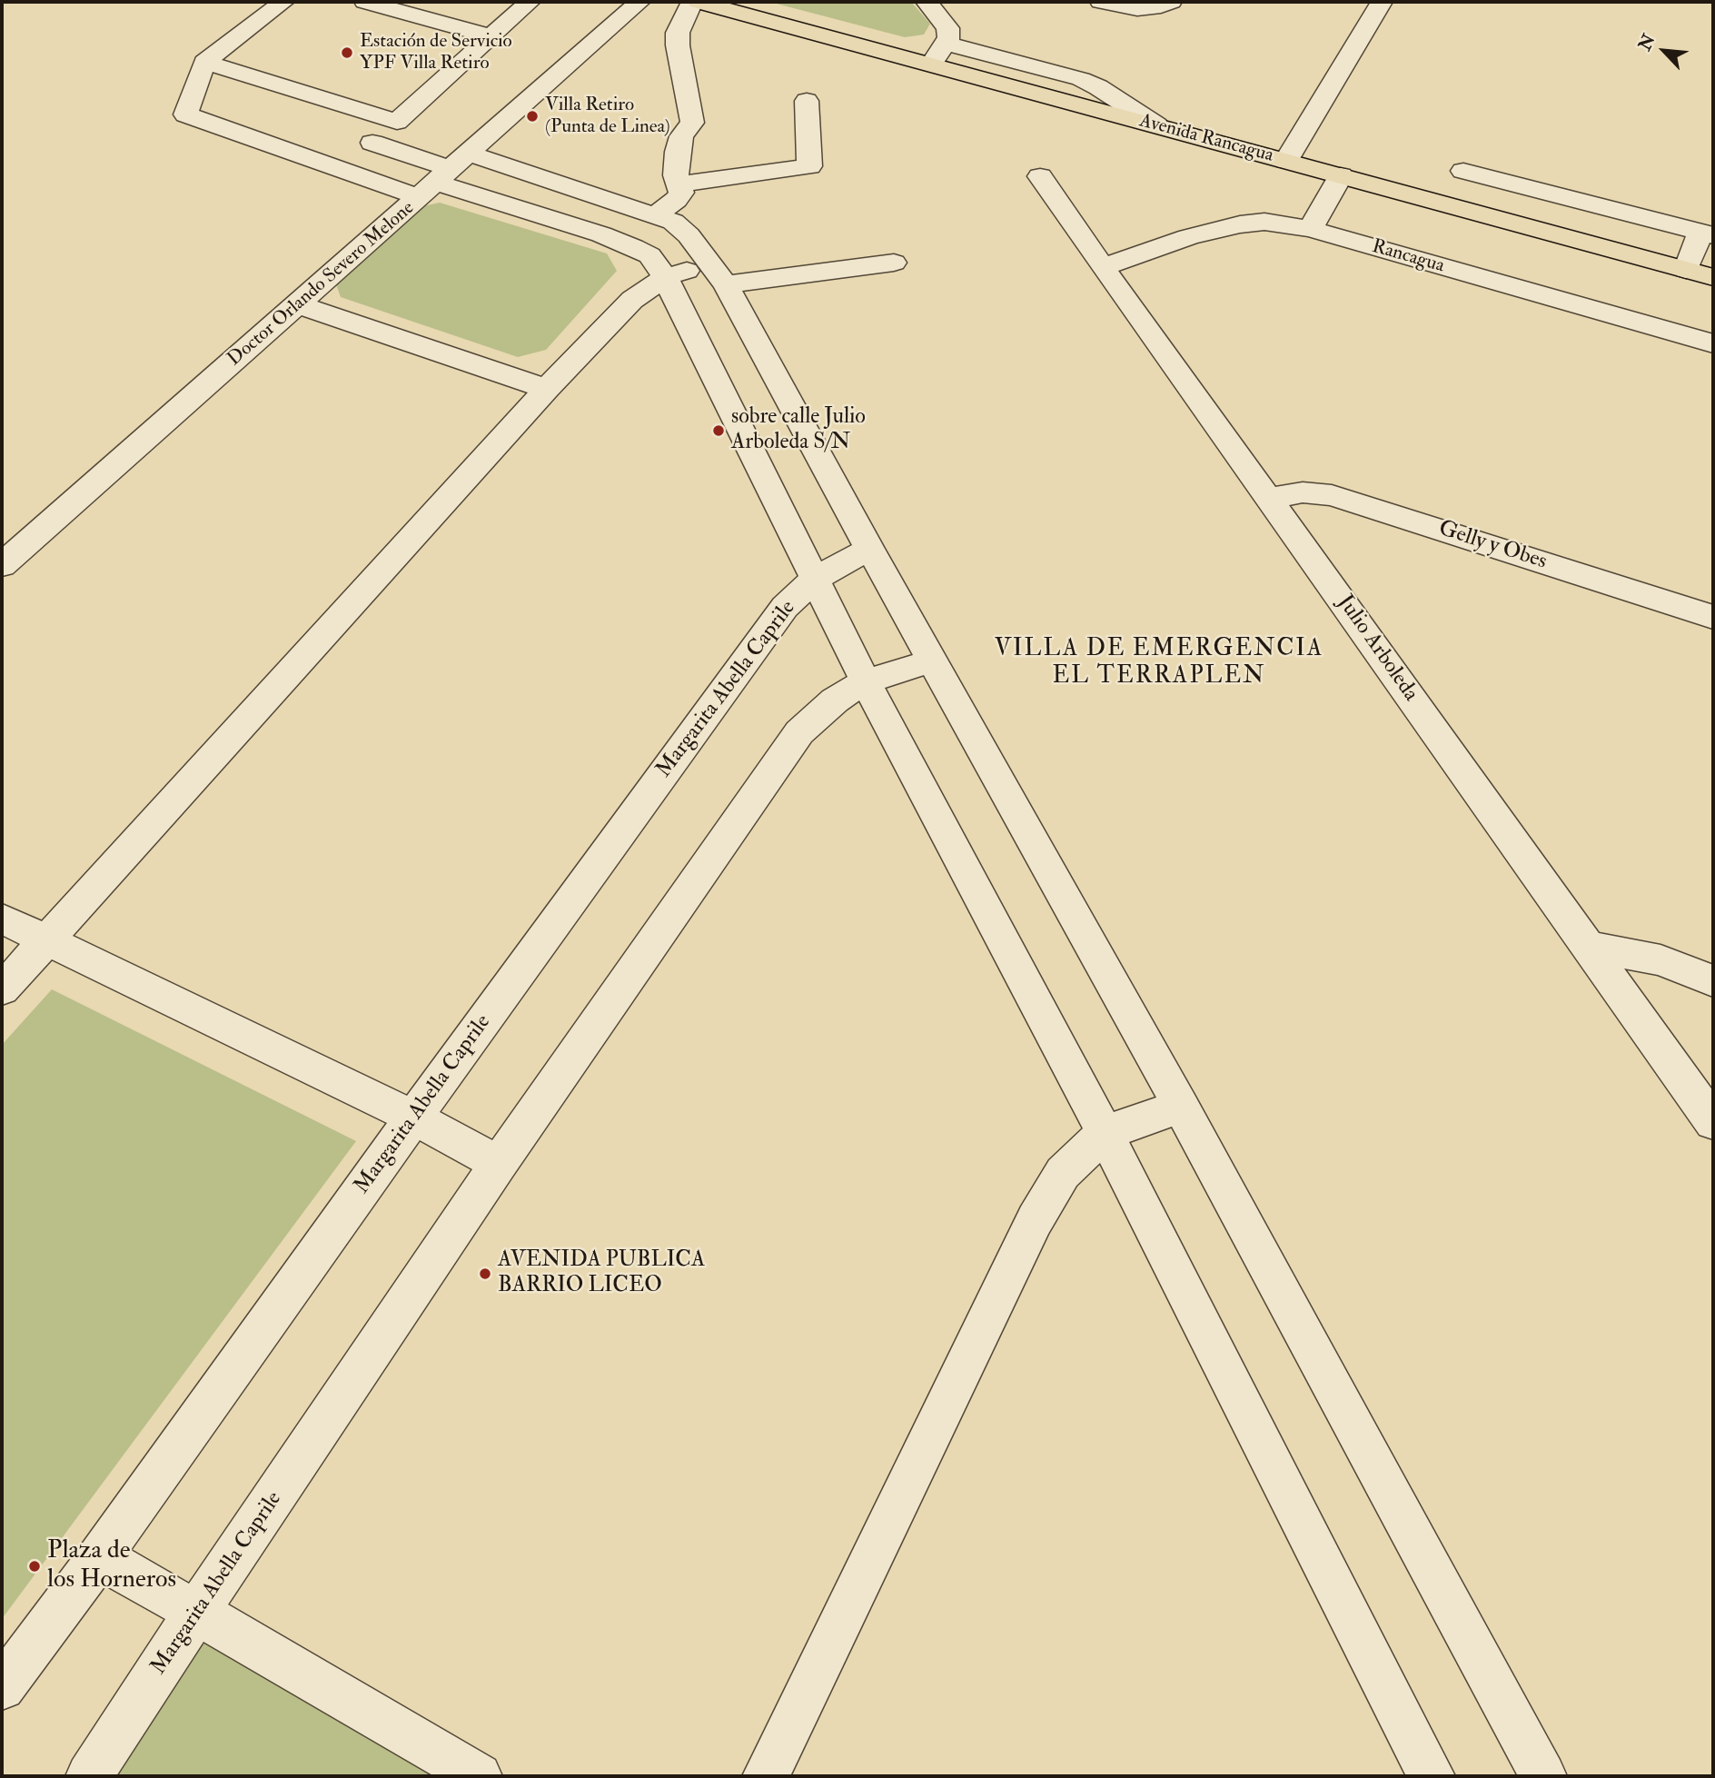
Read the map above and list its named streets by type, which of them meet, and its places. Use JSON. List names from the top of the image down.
{
  "streets": {
    "main road": ["Avenida Rancagua"],
    "street": [
      "Rancagua",
      "Doctor Orlando Severo Melone",
      "Gelly y Obes",
      "Julio Arboleda",
      "Margarita Abella Caprile"
    ]
  },
  "crossings": [
    ["Rancagua", "Julio Arboleda"],
    ["Gelly y Obes", "Julio Arboleda"]
  ],
  "districts": ["VILLA DE EMERGENCIA EL TERRAPLEN"],
  "places": [
    "Estación de Servicio YPF Villa Retiro",
    "Villa Retiro (Punta de Linea)",
    "sobre calle Julio Arboleda S/N",
    "AVENIDA PUBLICA BARRIO LICEO",
    "Plaza de los Horneros"
  ],
  "north": "top left"
}
